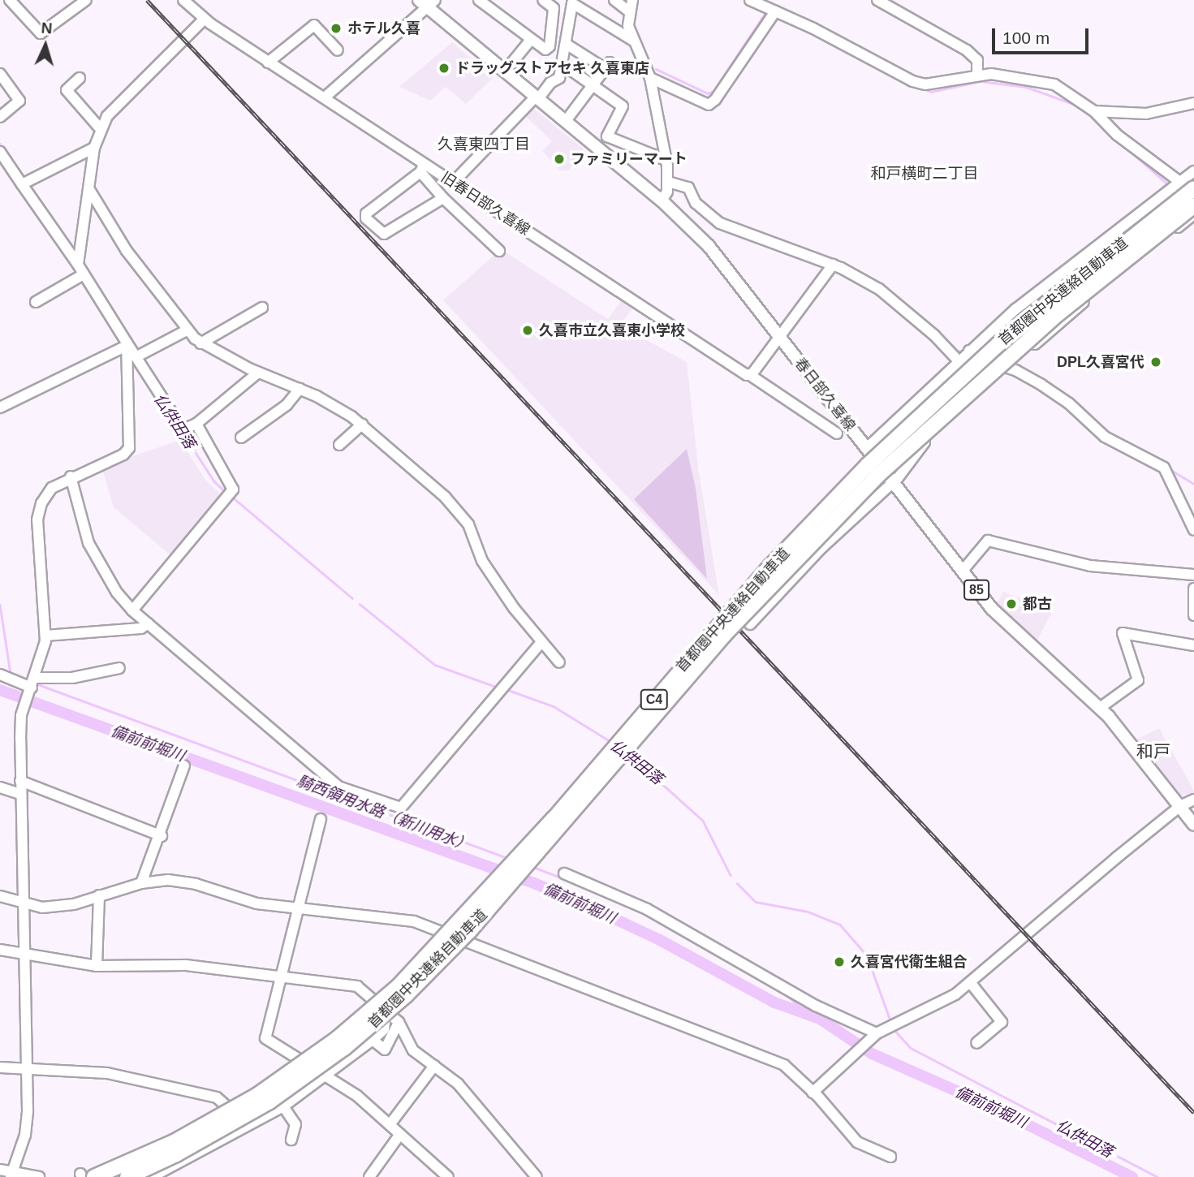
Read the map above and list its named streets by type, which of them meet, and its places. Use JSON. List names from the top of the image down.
{
  "streets": {
    "highway": ["首都圏中央連絡自動車道", "C4"],
    "main road": ["春日部久喜線", "85"],
    "street": ["旧春日部久喜線"]
  },
  "districts": ["久喜東四丁目", "和戸横町二丁目", "和戸"],
  "water": ["仏供田落", "備前前堀川", "騎西領用水路（新川用水）"],
  "places": [
    "ホテル久喜",
    "ドラッグストアセキ 久喜東店",
    "ファミリーマート",
    "久喜市立久喜東小学校",
    "DPL久喜宮代",
    "都古",
    "久喜宮代衛生組合"
  ],
  "scale_bar": "100 m",
  "north": "top"
}
